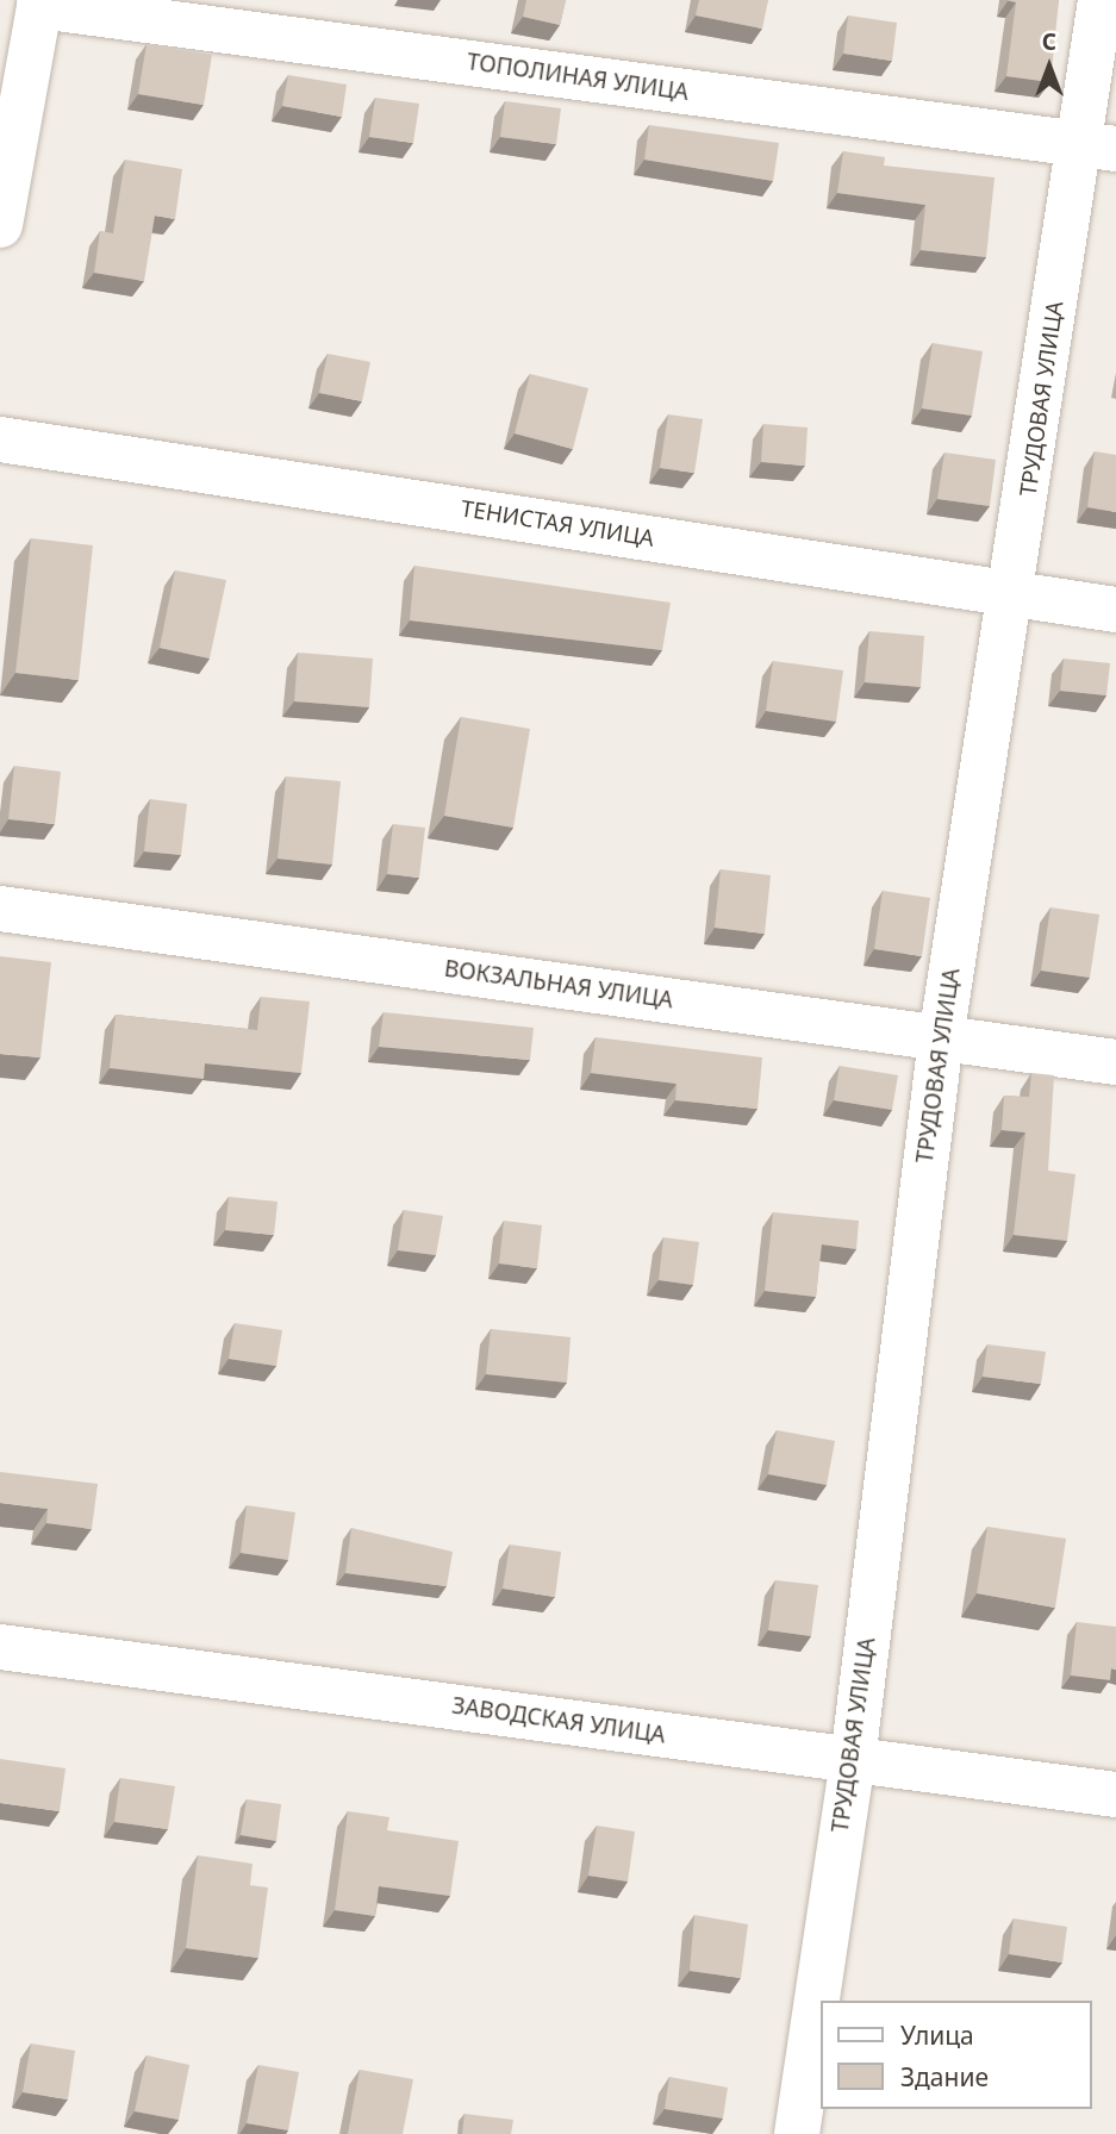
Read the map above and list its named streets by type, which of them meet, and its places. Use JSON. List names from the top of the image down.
{
  "streets": {
    "street": [
      "ТОПОЛИНАЯ УЛИЦА",
      "ТРУДОВАЯ УЛИЦА",
      "ТЕНИСТАЯ УЛИЦА",
      "ВОКЗАЛЬНАЯ УЛИЦА",
      "ЗАВОДСКАЯ УЛИЦА"
    ]
  },
  "crossings": [
    ["ТОПОЛИНАЯ УЛИЦА", "ТРУДОВАЯ УЛИЦА"],
    ["ТРУДОВАЯ УЛИЦА", "ТЕНИСТАЯ УЛИЦА"],
    ["ТРУДОВАЯ УЛИЦА", "ВОКЗАЛЬНАЯ УЛИЦА"],
    ["ТРУДОВАЯ УЛИЦА", "ЗАВОДСКАЯ УЛИЦА"]
  ],
  "legend": ["Улица", "Здание"],
  "north": "top"
}
